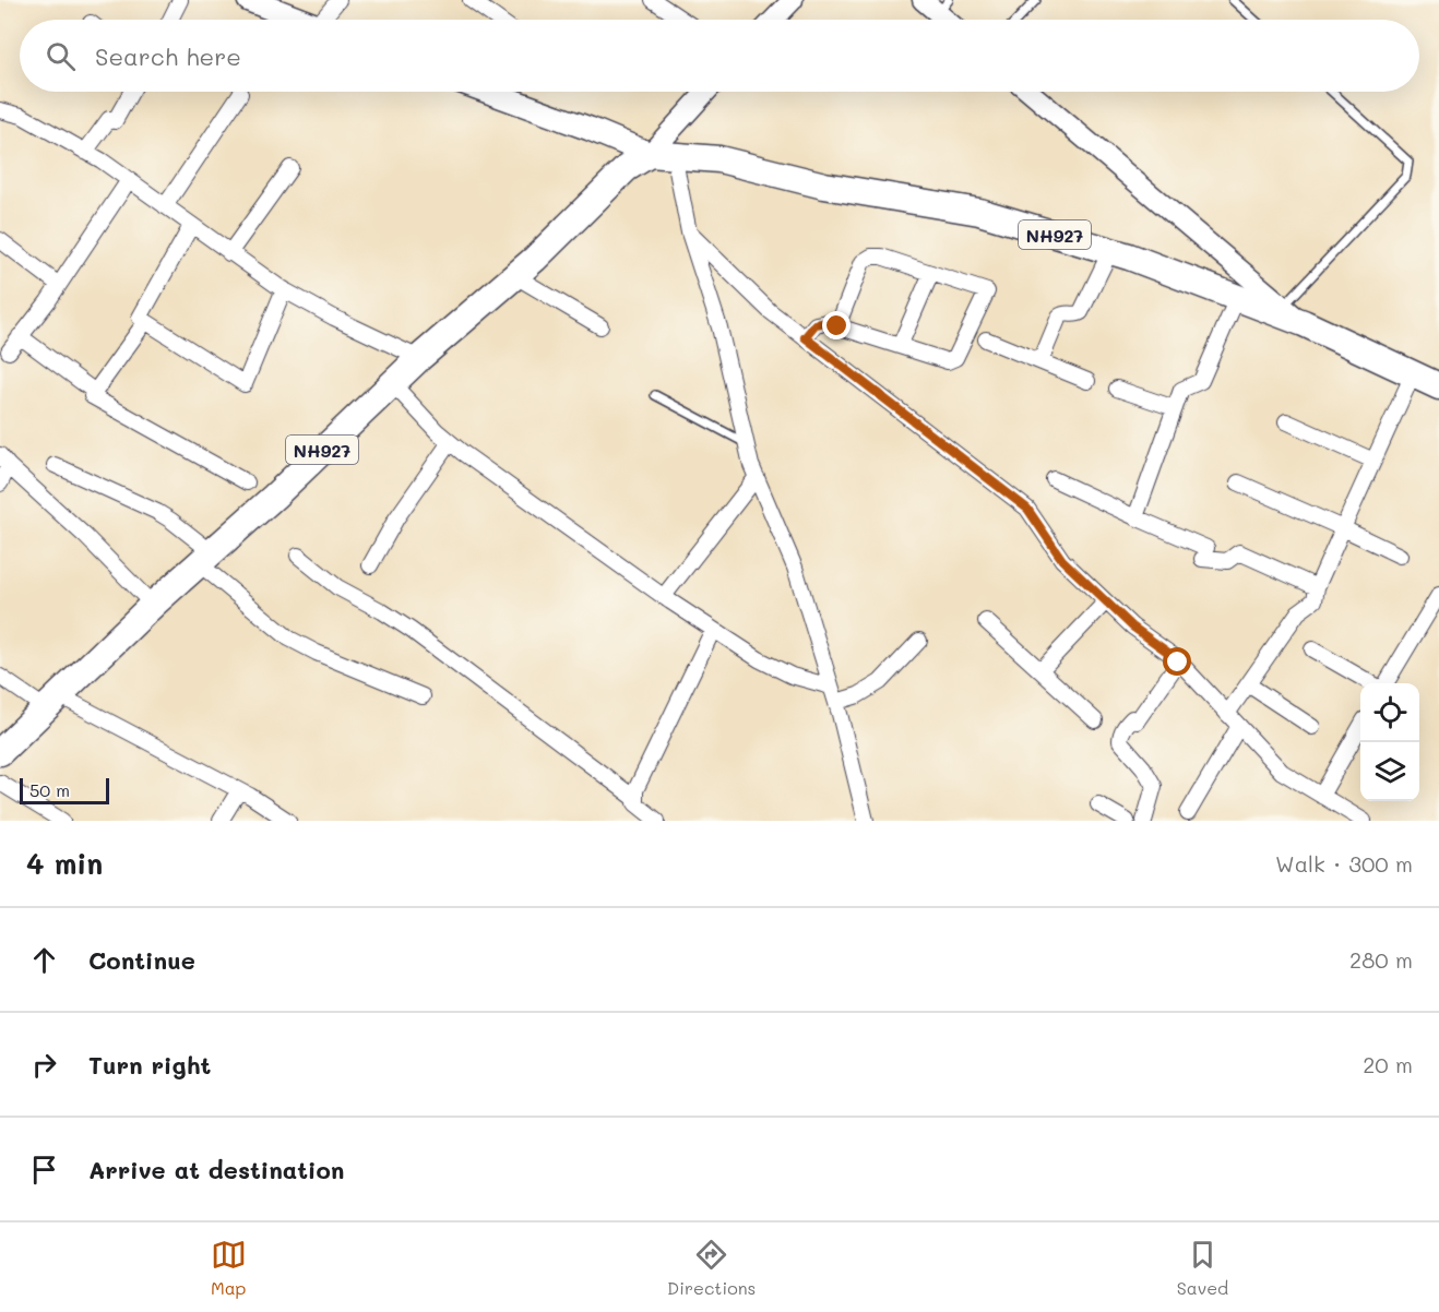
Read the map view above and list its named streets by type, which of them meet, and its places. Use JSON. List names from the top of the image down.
{
  "streets": {
    "highway": ["NH927"]
  },
  "scale_bar": "50 m",
  "page": {
    "search": "Search here",
    "scale": "50 m",
    "heading": ["4 min", "Walk · 300 m"],
    "list": [
      ["Continue", "280 m"],
      ["Turn right", "20 m"],
      "Arrive at destination"
    ],
    "nav": ["Map", "Directions", "Saved"]
  }
}
